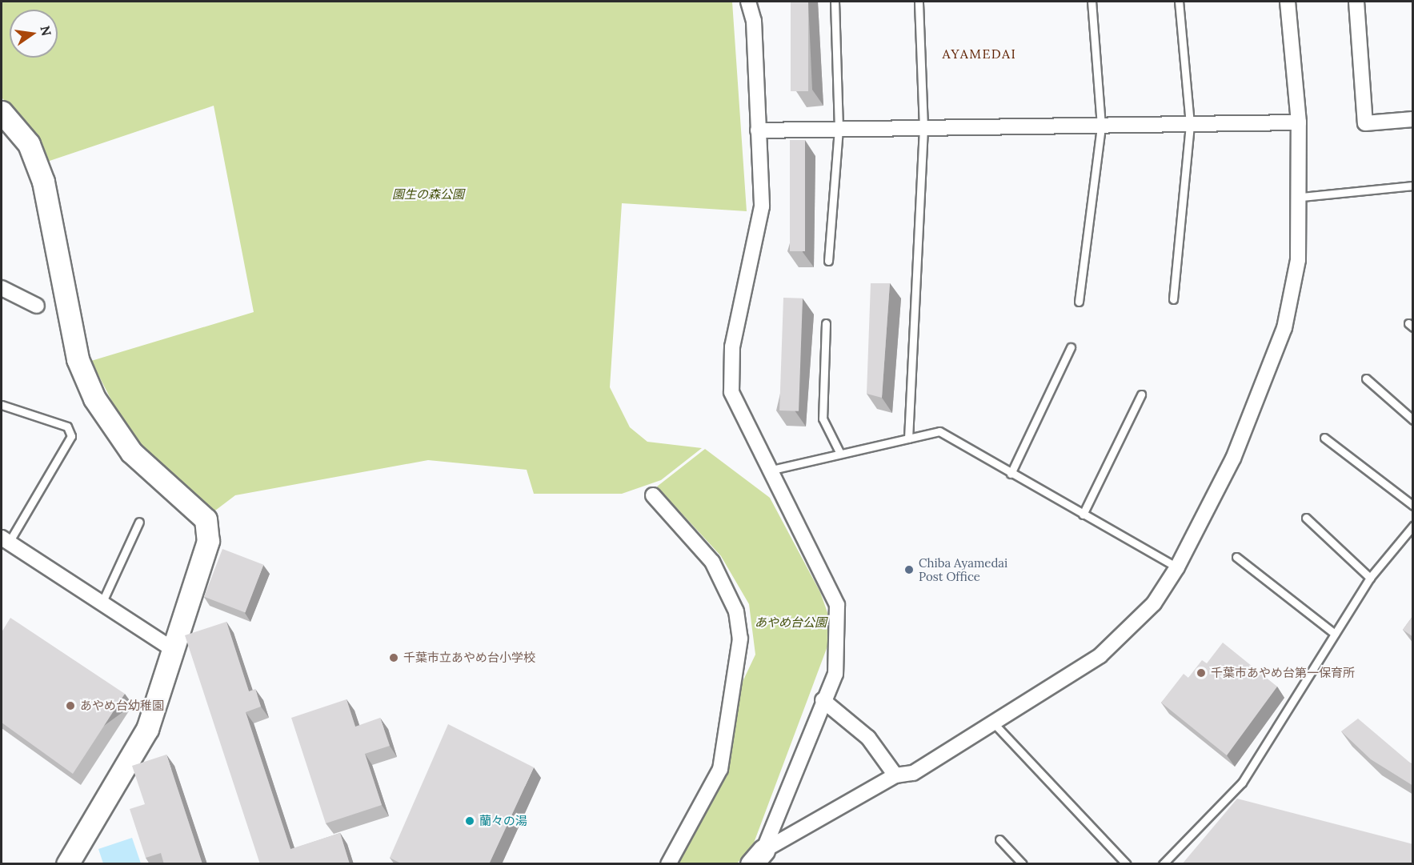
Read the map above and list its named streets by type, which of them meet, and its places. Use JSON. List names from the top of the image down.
{
  "districts": ["AYAMEDAI"],
  "parks": ["園生の森公園", "あやめ台公園"],
  "places": [
    "Chiba Ayamedai Post Office",
    "千葉市立あやめ台小学校",
    "千葉市あやめ台第一保育所",
    "あやめ台幼稚園",
    "蘭々の湯"
  ],
  "north": "right"
}
